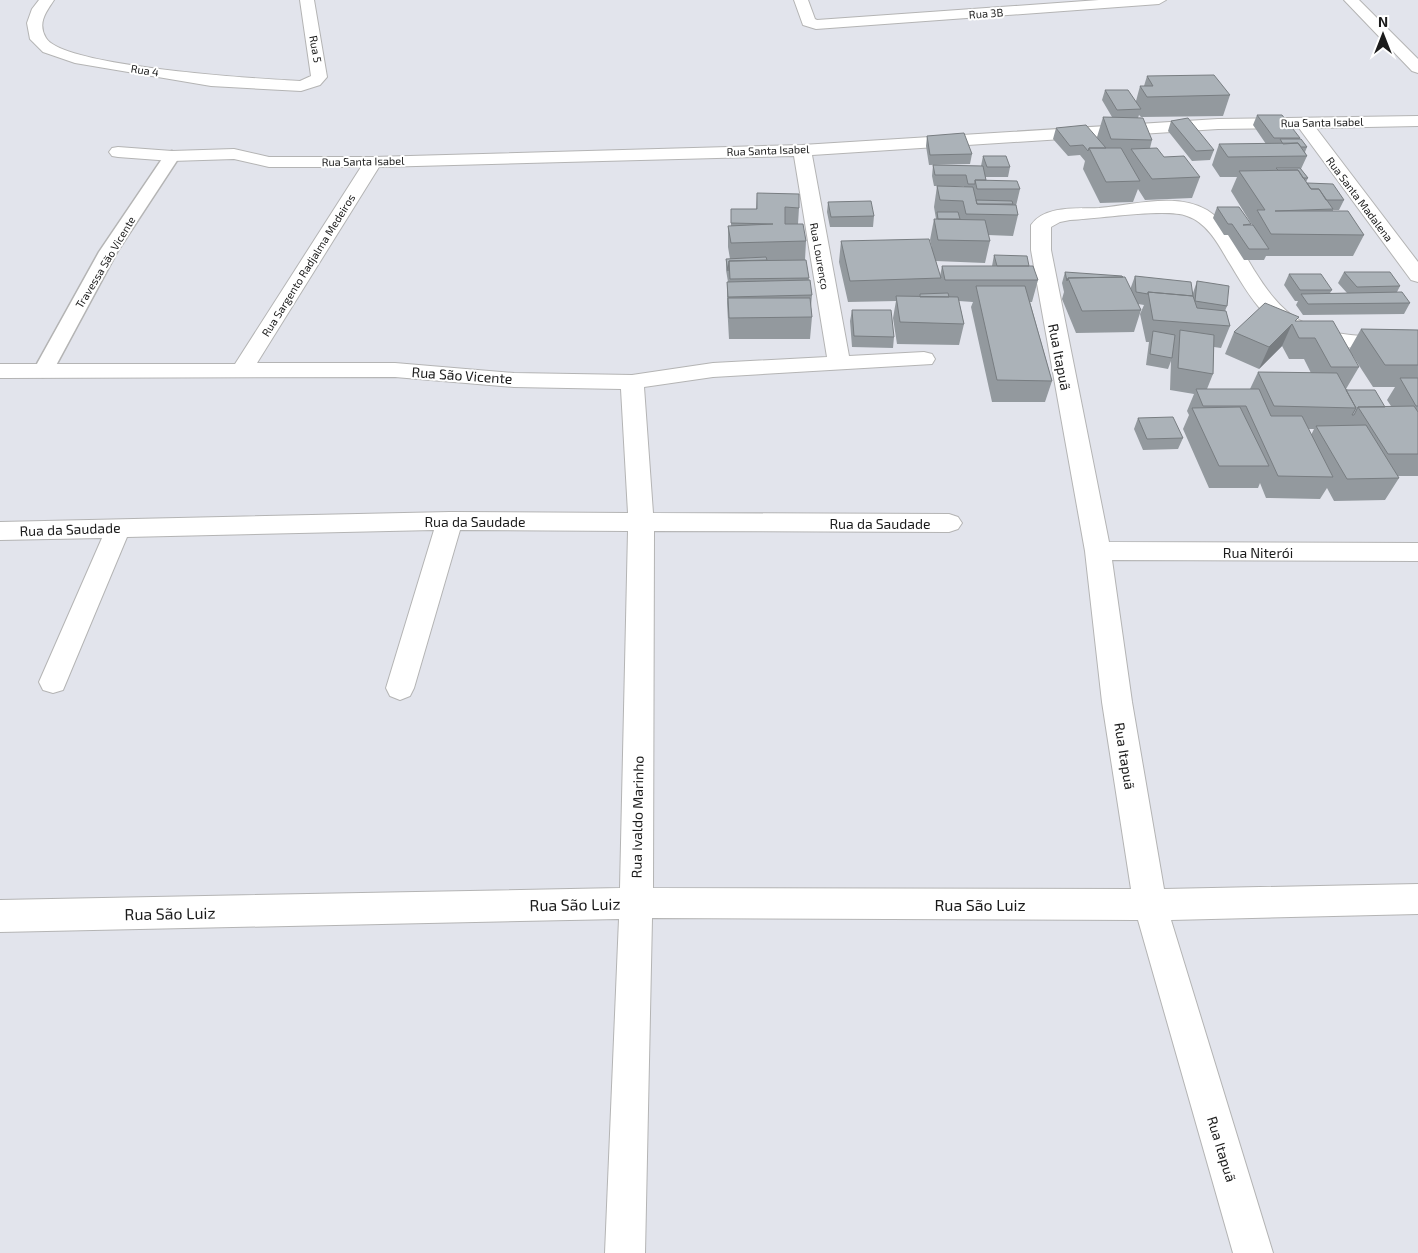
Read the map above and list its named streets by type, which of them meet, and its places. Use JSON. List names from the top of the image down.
{
  "streets": {
    "street": [
      "Rua 3B",
      "Rua 5",
      "Rua 4",
      "Rua Santa Isabel",
      "Rua Santa Madalena",
      "Rua Lourenço",
      "Rua Sargento Radjalma Medeiros",
      "Rua Itapuã",
      "Rua São Vicente",
      "Rua da Saudade",
      "Rua Niterói",
      "Rua Ivaldo Marinho",
      "Rua São Luiz"
    ],
    "lane": ["Travessa São Vicente"]
  },
  "crossings": [
    ["Rua 5", "Rua 4"],
    ["Rua Santa Isabel", "Rua Santa Madalena"],
    ["Rua Santa Isabel", "Rua Lourenço"],
    ["Rua Santa Isabel", "Travessa São Vicente"],
    ["Rua Santa Isabel", "Rua Sargento Radjalma Medeiros"],
    ["Rua Lourenço", "Rua São Vicente"],
    ["Travessa São Vicente", "Rua São Vicente"],
    ["Rua Sargento Radjalma Medeiros", "Rua São Vicente"],
    ["Rua Itapuã", "Rua Niterói"],
    ["Rua Itapuã", "Rua São Luiz"],
    ["Rua São Vicente", "Rua Ivaldo Marinho"],
    ["Rua da Saudade", "Rua Ivaldo Marinho"],
    ["Rua Ivaldo Marinho", "Rua São Luiz"]
  ],
  "north": "top"
}
